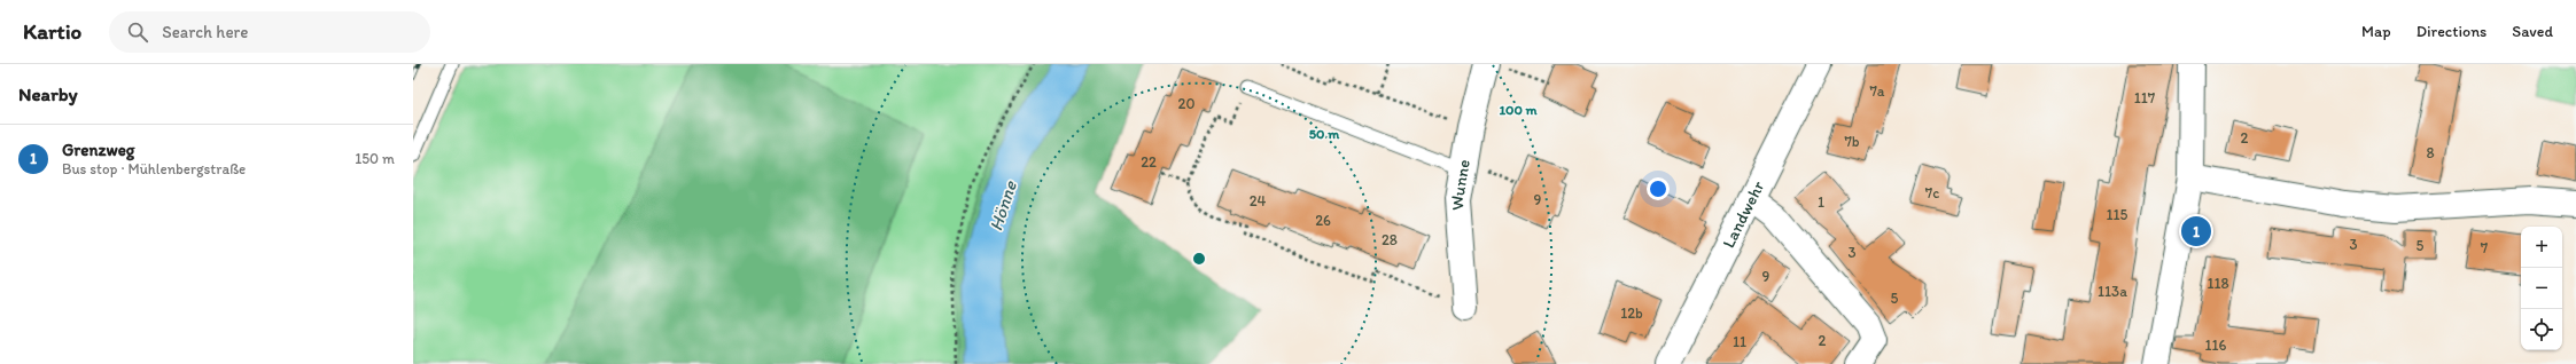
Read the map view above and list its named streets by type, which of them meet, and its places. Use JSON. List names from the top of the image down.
{
  "streets": {
    "street": ["Wunne", "Landwehr"]
  },
  "water": ["Hönne"],
  "house_numbers": [
    "7a",
    "117",
    "20",
    "2",
    "7b",
    "8",
    "22",
    "7c",
    "9",
    "24",
    "1",
    "115",
    "26",
    "28",
    "3",
    "5",
    "7",
    "3",
    "9",
    "118",
    "113a",
    "5",
    "12b",
    "2",
    "11",
    "116"
  ],
  "page": {
    "header": "Kartio",
    "search": "Search here",
    "nav": ["Map", "Directions", "Saved"],
    "heading": "Nearby",
    "list": [
      {
        "mark": "1",
        "name": "Grenzweg",
        "note": "Bus stop · Mühlenbergstraße",
        "value": "150 m"
      }
    ],
    "pins": "1",
    "map_buttons": ["+", "−"]
  },
  "rings": ["100 m", "50 m"]
}
